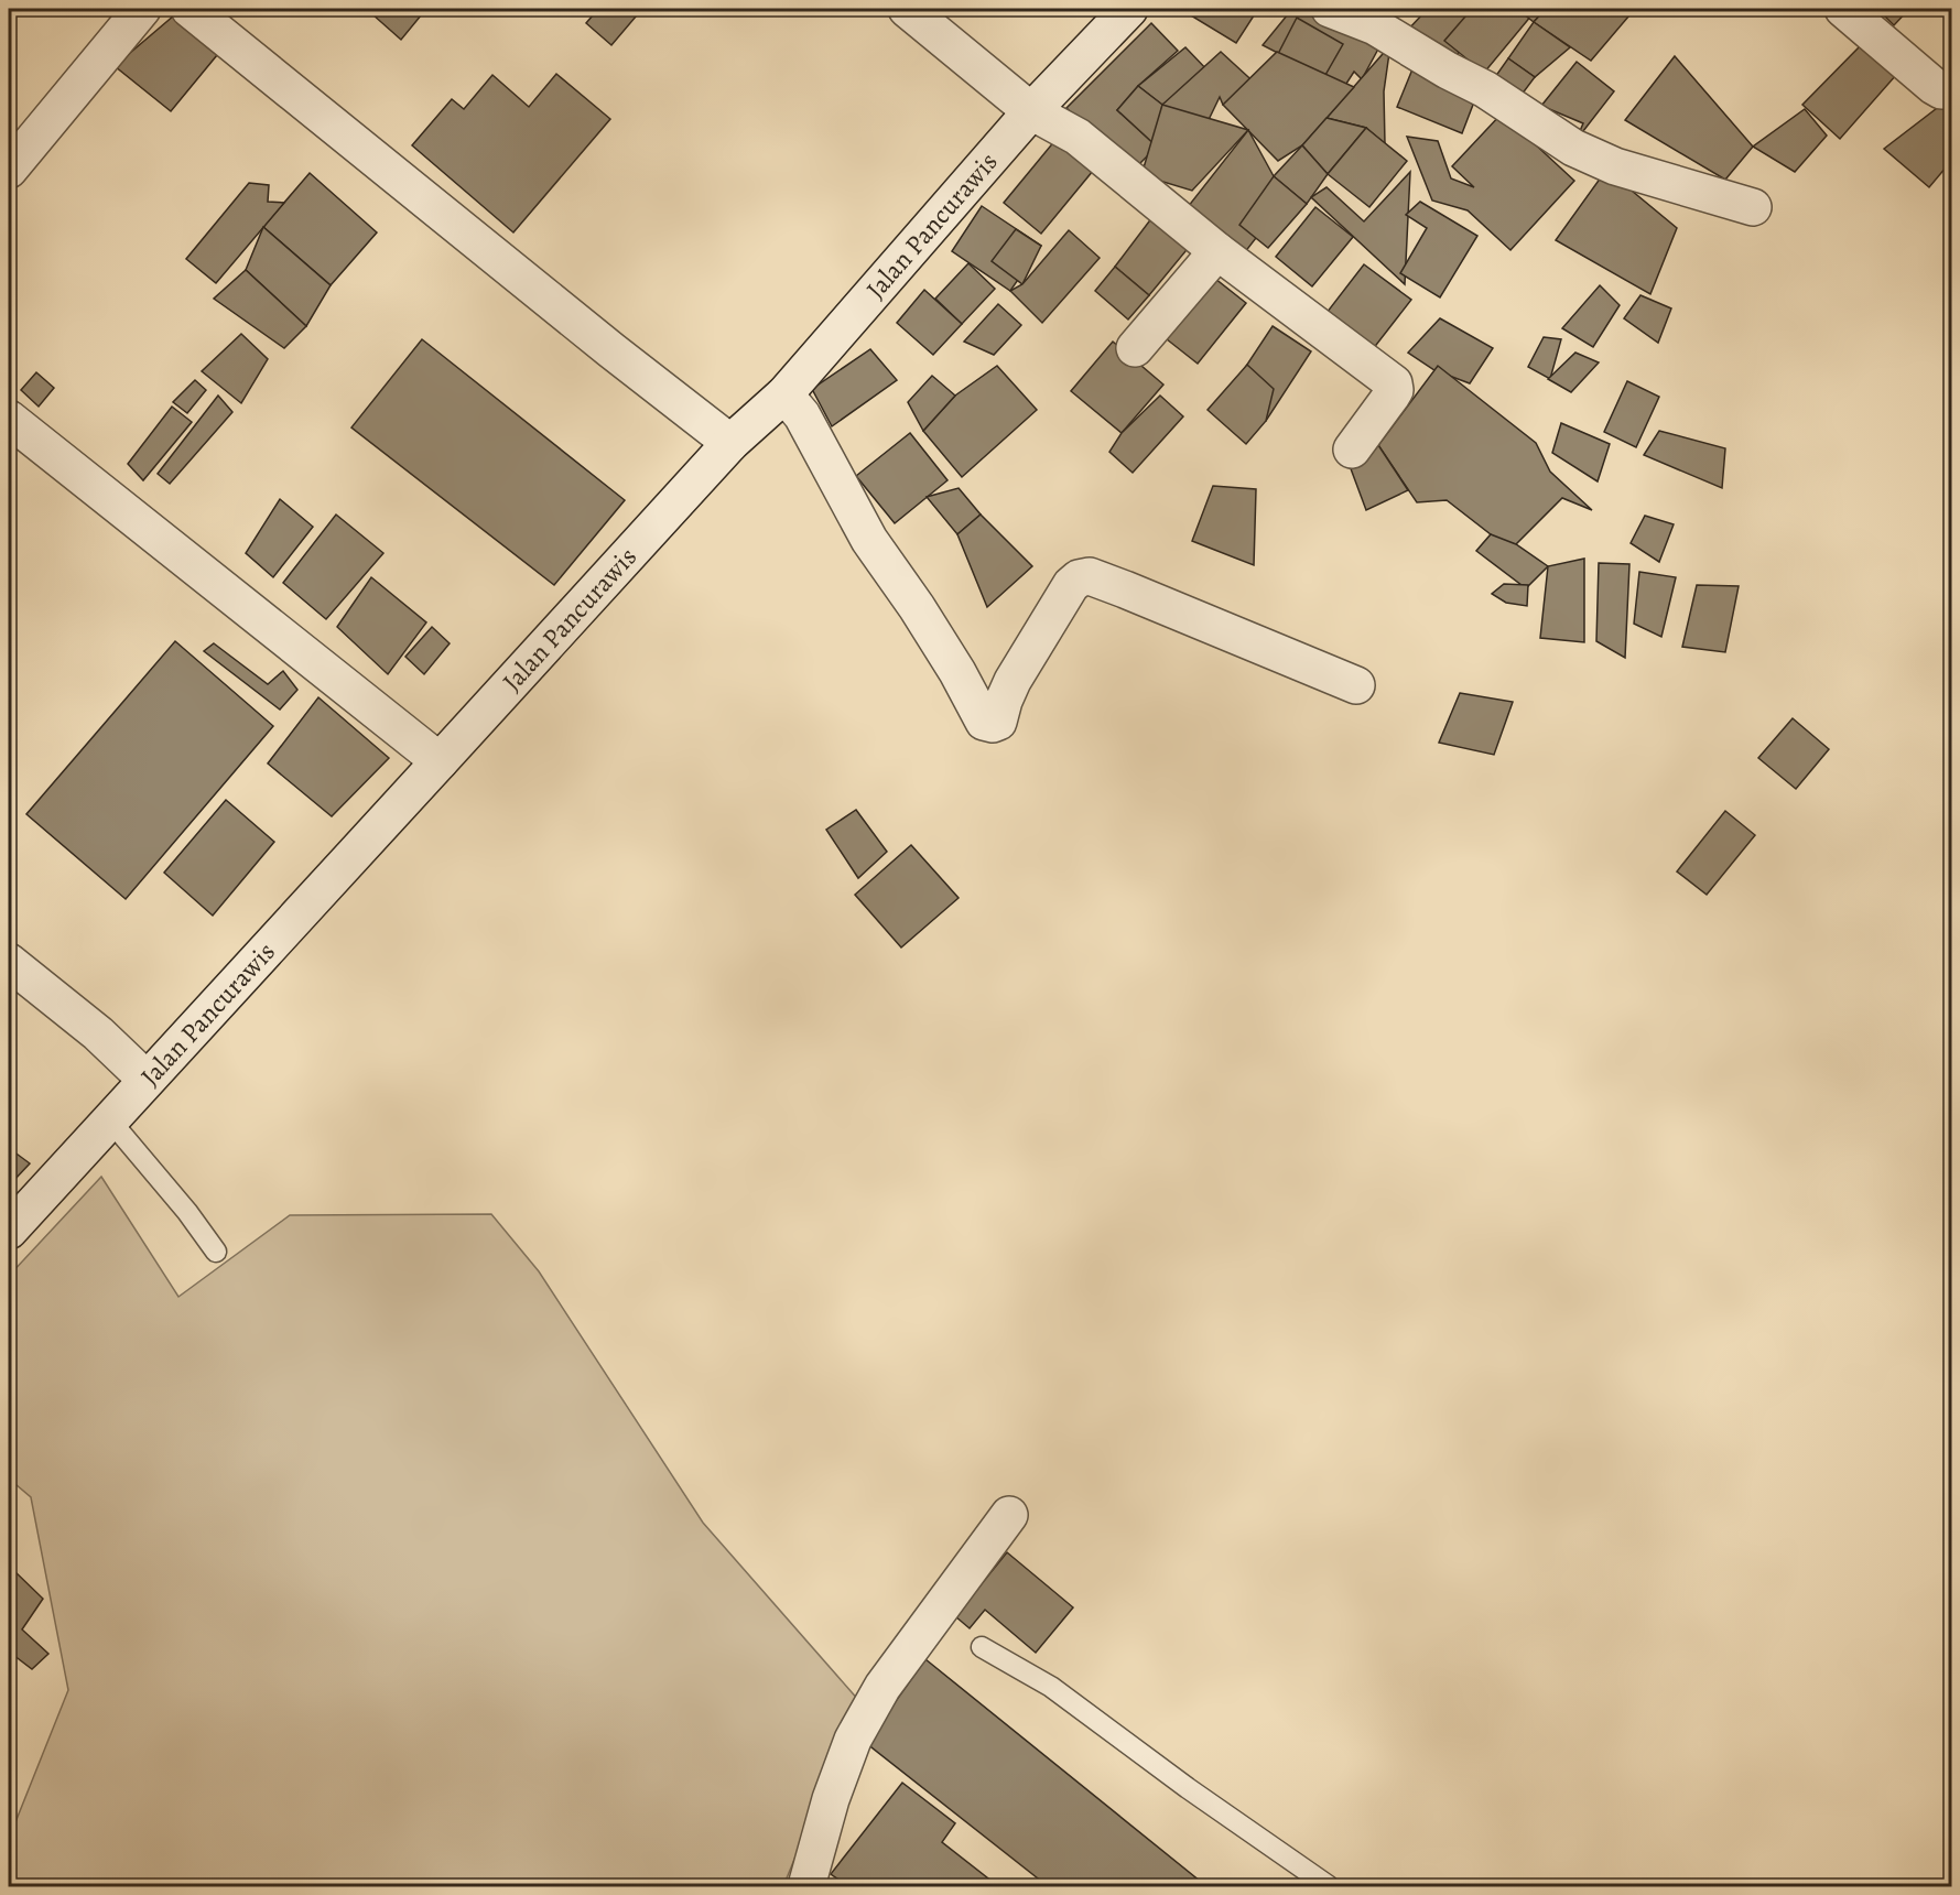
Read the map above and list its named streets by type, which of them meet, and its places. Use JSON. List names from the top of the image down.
{
  "streets": {
    "street": ["Jalan Pancurawis"]
  }
}
